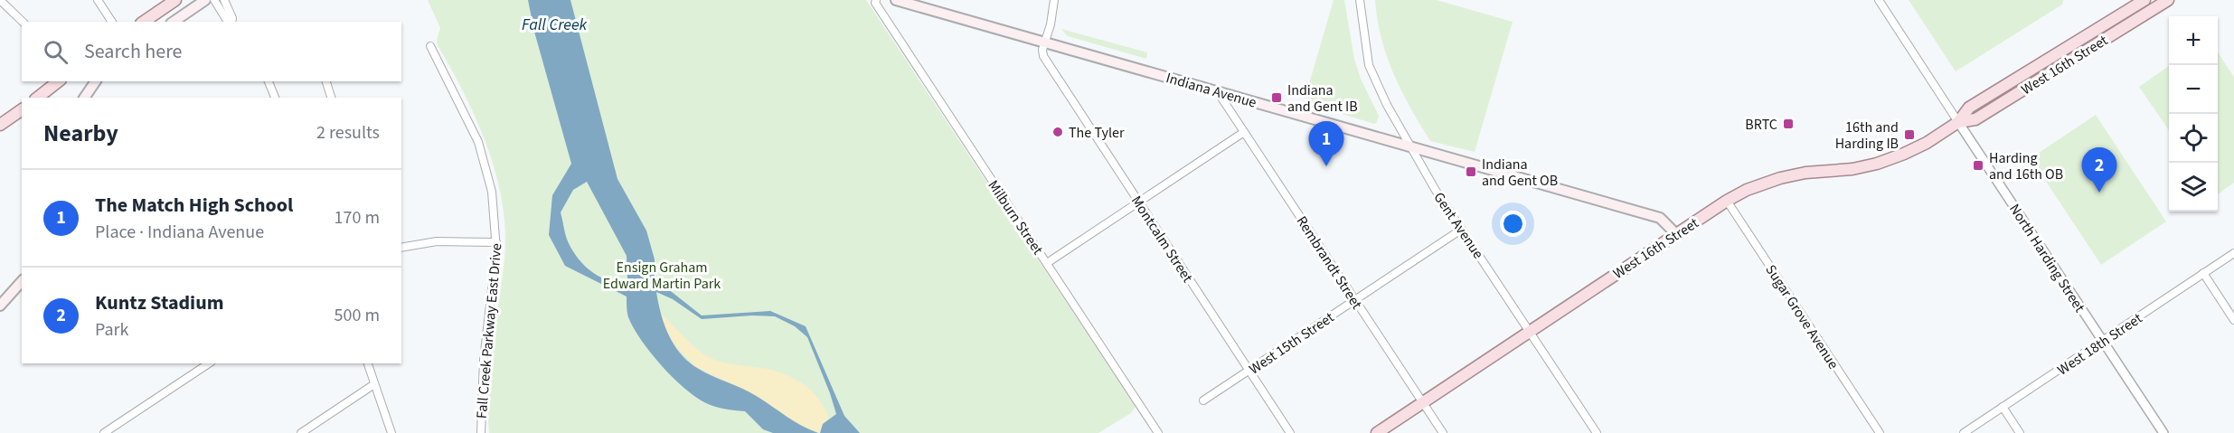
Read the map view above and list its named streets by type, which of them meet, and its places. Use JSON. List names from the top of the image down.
{
  "streets": {
    "main road": ["West 16th Street", "Indiana Avenue"],
    "street": [
      "Milburn Street",
      "Gent Avenue",
      "Montcalm Street",
      "North Harding Street",
      "Rembrandt Street",
      "Sugar Grove Avenue",
      "Fall Creek Parkway East Drive",
      "West 15th Street",
      "West 18th Street"
    ]
  },
  "crossings": [
    ["West 16th Street", "Indiana Avenue"],
    ["West 16th Street", "Gent Avenue"],
    ["West 16th Street", "North Harding Street"],
    ["West 16th Street", "Rembrandt Street"],
    ["West 16th Street", "Sugar Grove Avenue"],
    ["Indiana Avenue", "Gent Avenue"],
    ["Indiana Avenue", "Montcalm Street"],
    ["Indiana Avenue", "Rembrandt Street"],
    ["Gent Avenue", "West 15th Street"],
    ["Montcalm Street", "West 15th Street"],
    ["North Harding Street", "West 18th Street"],
    ["Rembrandt Street", "West 15th Street"]
  ],
  "water": ["Fall Creek"],
  "parks": ["Ensign Graham Edward Martin Park"],
  "places": {
    "transit": [
      "Indiana and Gent IB",
      "BRTC",
      "16th and Harding IB",
      "Harding and 16th OB",
      "Indiana and Gent OB"
    ],
    "other": ["The Tyler"]
  },
  "page": {
    "map_buttons": ["+", "−"],
    "search": "Search here",
    "heading": ["Nearby", "2 results"],
    "pins": ["1", "2"],
    "list": [
      {
        "mark": "1",
        "name": "The Match High School",
        "note": "Place · Indiana Avenue",
        "value": "170 m"
      },
      {
        "mark": "2",
        "name": "Kuntz Stadium",
        "note": "Park",
        "value": "500 m"
      }
    ]
  }
}
